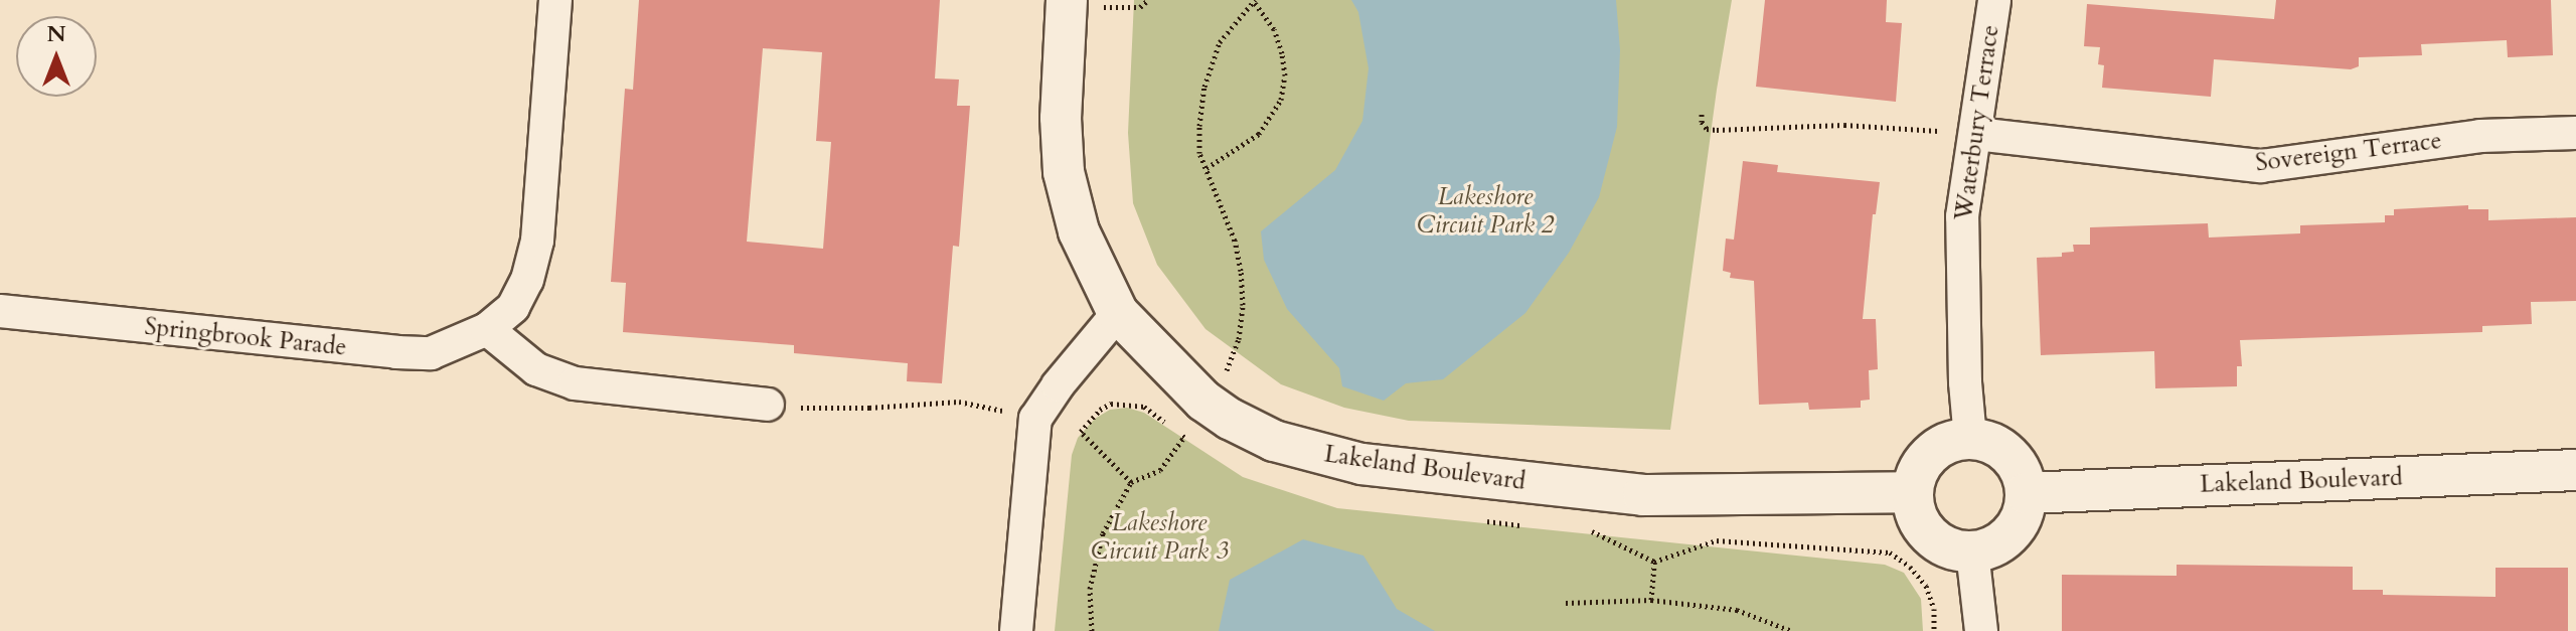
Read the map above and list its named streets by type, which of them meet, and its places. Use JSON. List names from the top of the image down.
{
  "streets": {
    "street": [
      "Waterbury Terrace",
      "Sovereign Terrace",
      "Springbrook Parade",
      "Lakeland Boulevard"
    ]
  },
  "crossings": [
    ["Waterbury Terrace", "Sovereign Terrace"],
    ["Waterbury Terrace", "Lakeland Boulevard"]
  ],
  "parks": ["Lakeshore Circuit Park 2", "Lakeshore Circuit Park 3"],
  "north": "top"
}
